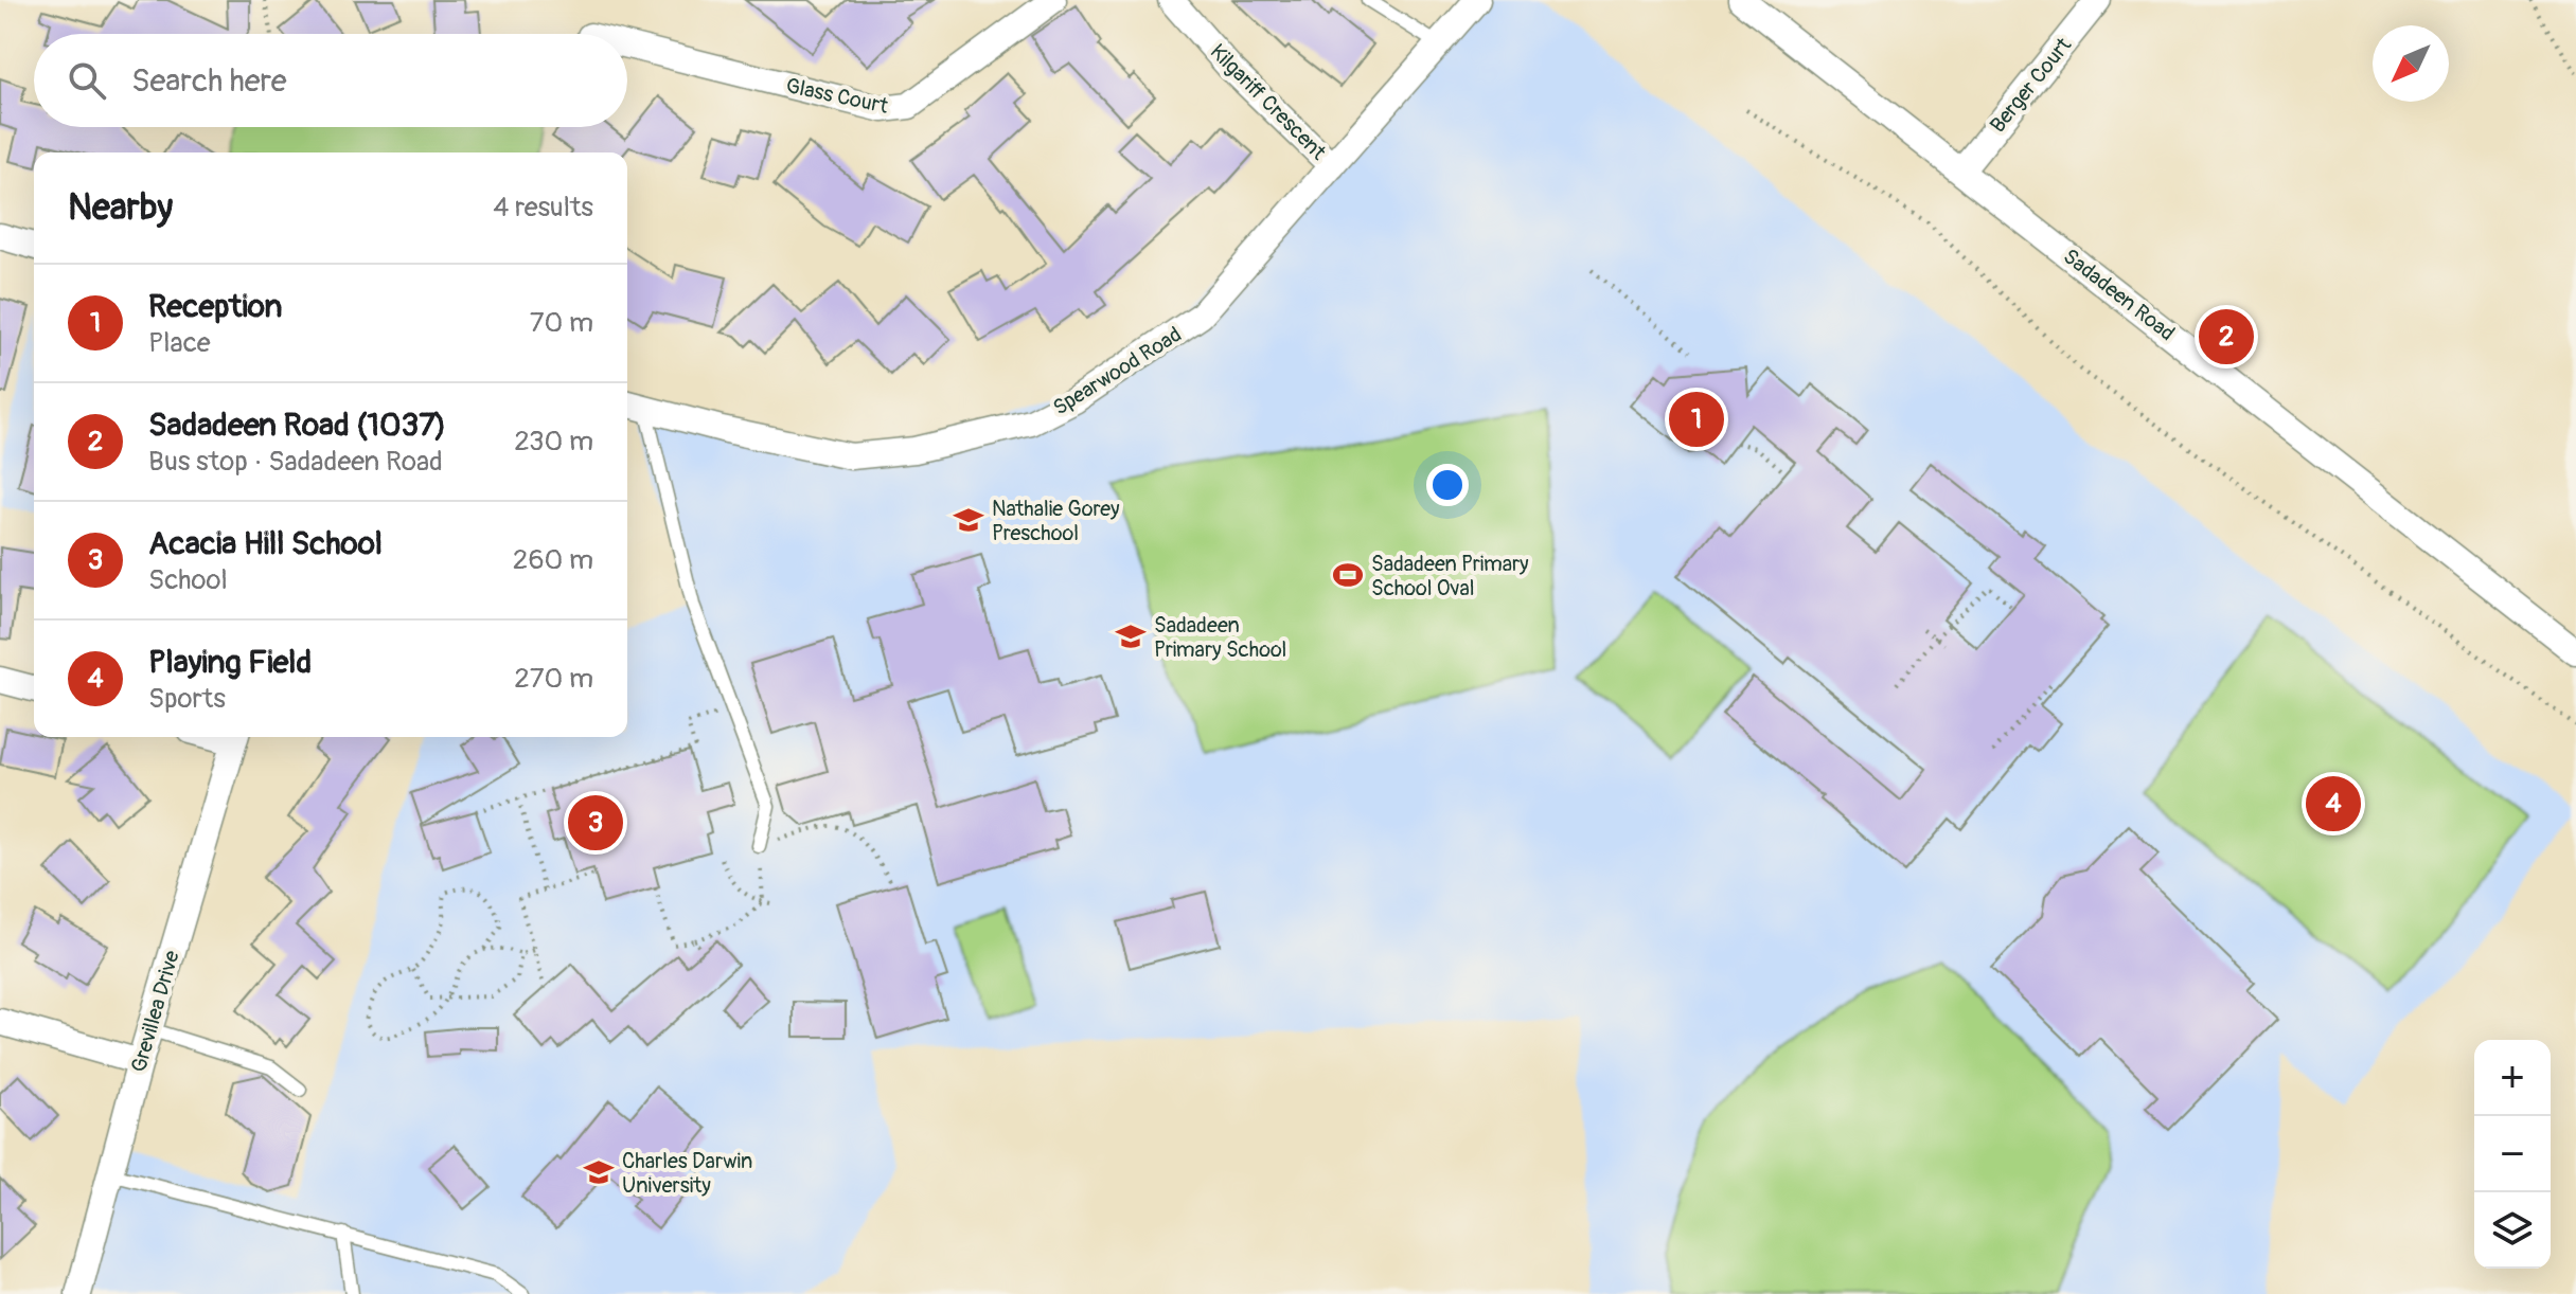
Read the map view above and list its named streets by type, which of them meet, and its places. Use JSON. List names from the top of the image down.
{
  "streets": {
    "street": [
      "Berger Court",
      "Glass Court",
      "Kilgariff Crescent",
      "Sadadeen Road",
      "Spearwood Road",
      "Grevillea Drive"
    ]
  },
  "crossings": [
    ["Berger Court", "Sadadeen Road"],
    ["Kilgariff Crescent", "Spearwood Road"]
  ],
  "places": {
    "school or university": ["Nathalie Gorey Preschool", "Sadadeen Primary School", "Charles Darwin University"],
    "sports": ["Sadadeen Primary School Oval"]
  },
  "north": "bottom left",
  "page": {
    "search": "Search here",
    "heading": ["Nearby", "4 results"],
    "list": [
      {
        "mark": "1",
        "name": "Reception",
        "note": "Place",
        "value": "70 m"
      },
      {
        "mark": "2",
        "name": "Sadadeen Road (1037)",
        "note": "Bus stop · Sadadeen Road",
        "value": "230 m"
      },
      {
        "mark": "3",
        "name": "Acacia Hill School",
        "note": "School",
        "value": "260 m"
      },
      {
        "mark": "4",
        "name": "Playing Field",
        "note": "Sports",
        "value": "270 m"
      }
    ],
    "pins": [
      "2",
      "1",
      "4",
      "3"
    ],
    "map_buttons": ["+", "−"]
  }
}
